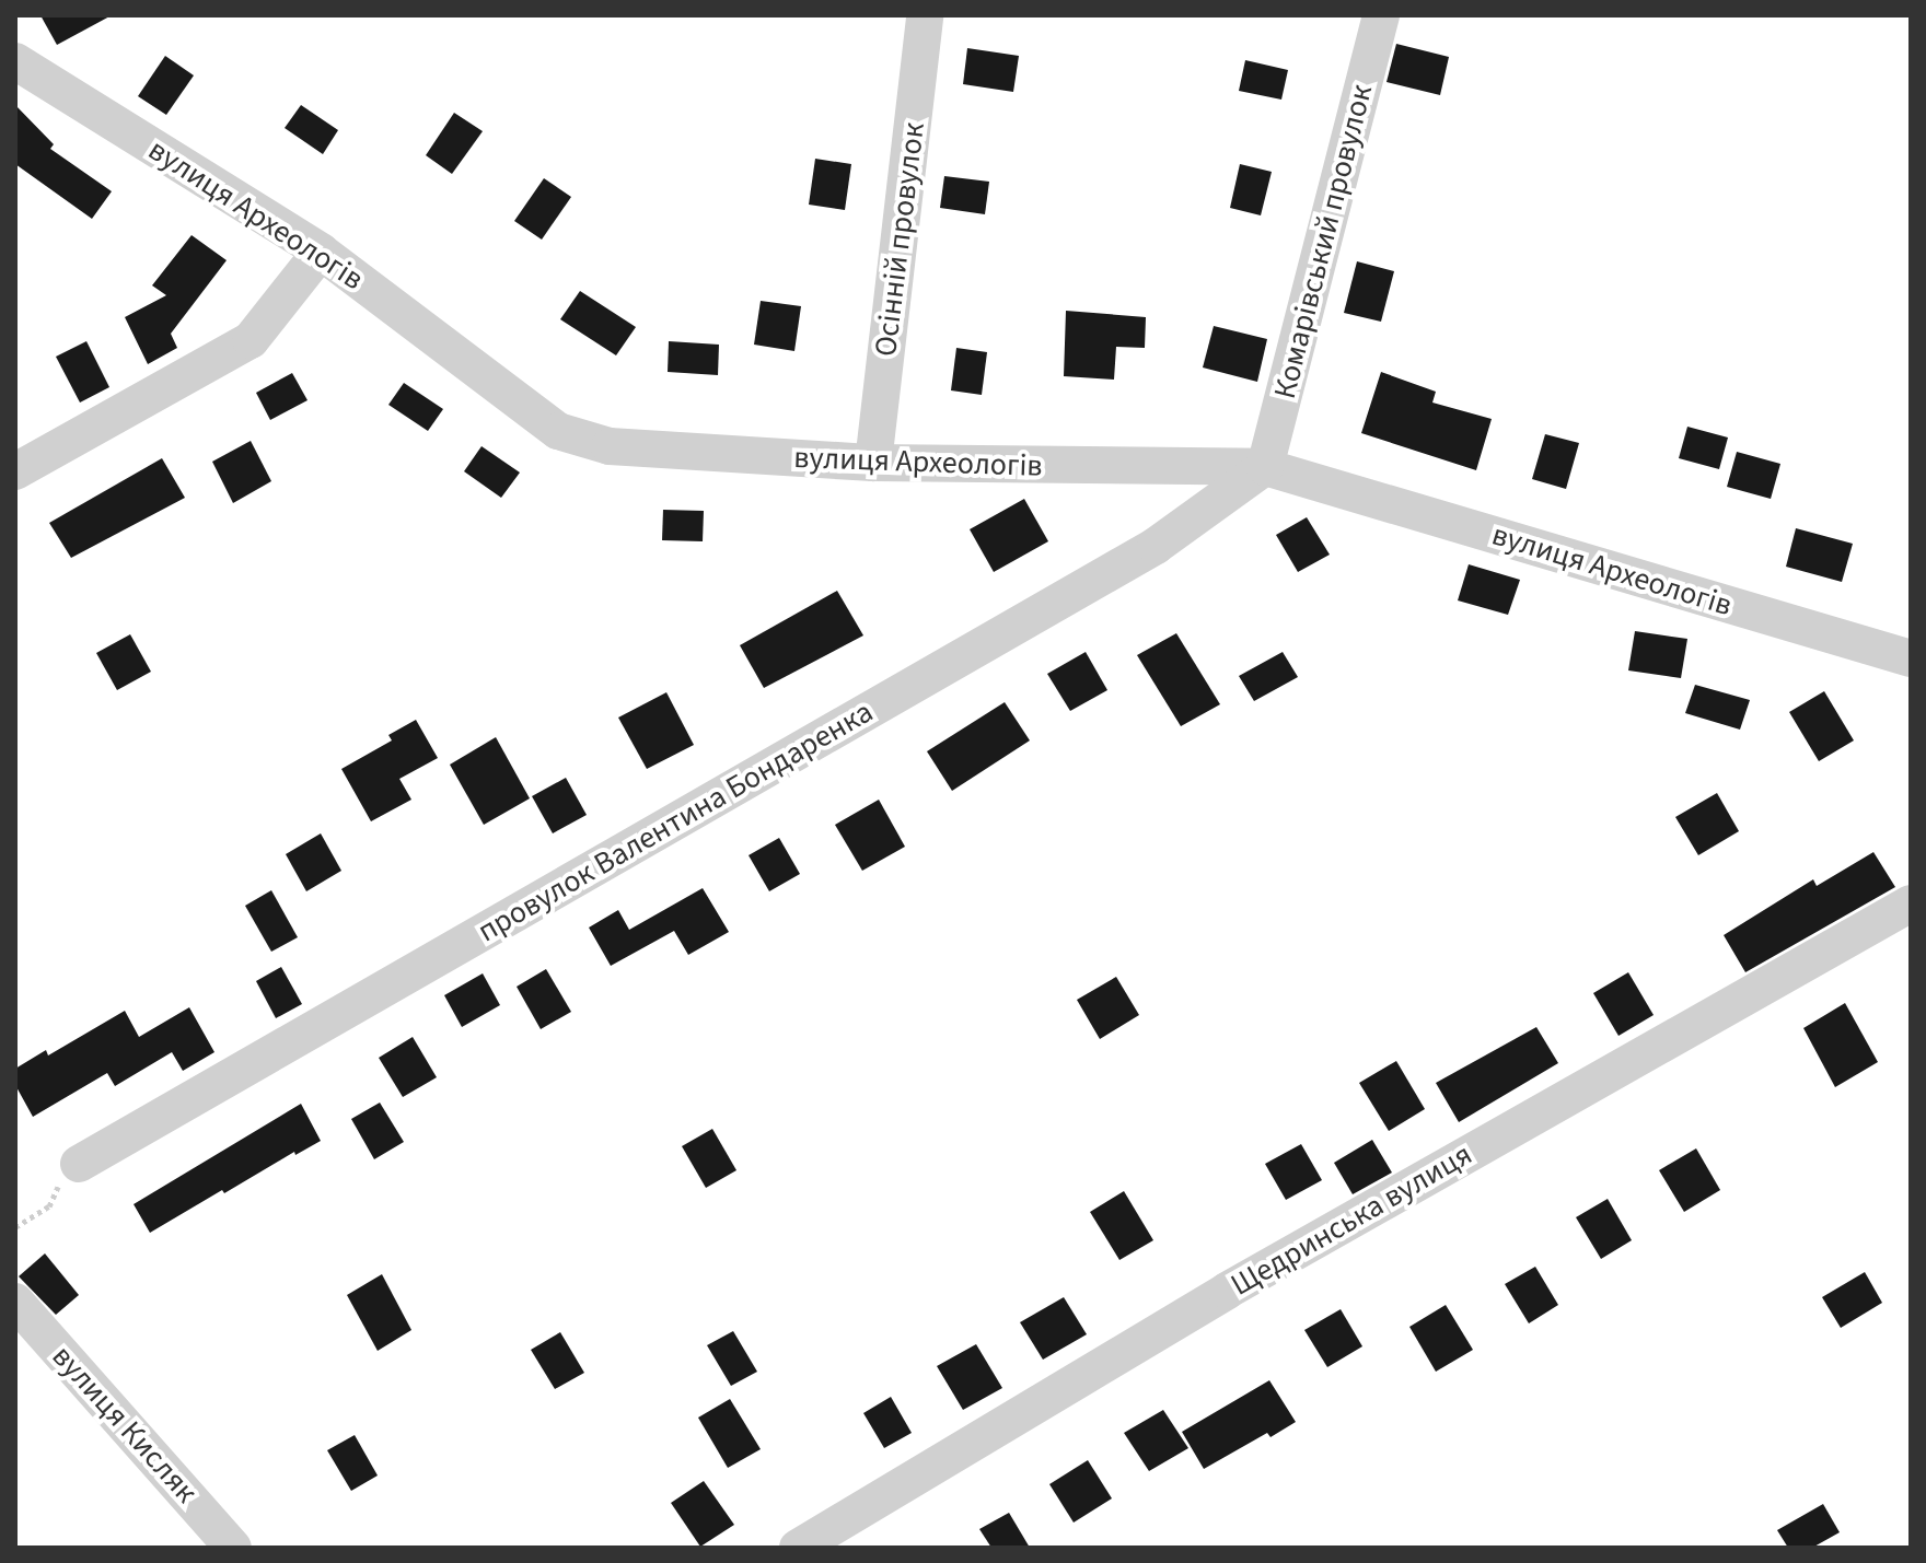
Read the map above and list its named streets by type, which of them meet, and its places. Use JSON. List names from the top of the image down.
{
  "streets": {
    "street": [
      "вулиця Археологів",
      "Осінній провулок",
      "Комарівський провулок",
      "провулок Валентина Бондаренка",
      "Щедринська вулиця",
      "вулиця Кисляк"
    ]
  },
  "crossings": [
    ["вулиця Археологів", "Осінній провулок"],
    ["вулиця Археологів", "Комарівський провулок"],
    ["вулиця Археологів", "провулок Валентина Бондаренка"],
    ["Комарівський провулок", "провулок Валентина Бондаренка"]
  ]
}
